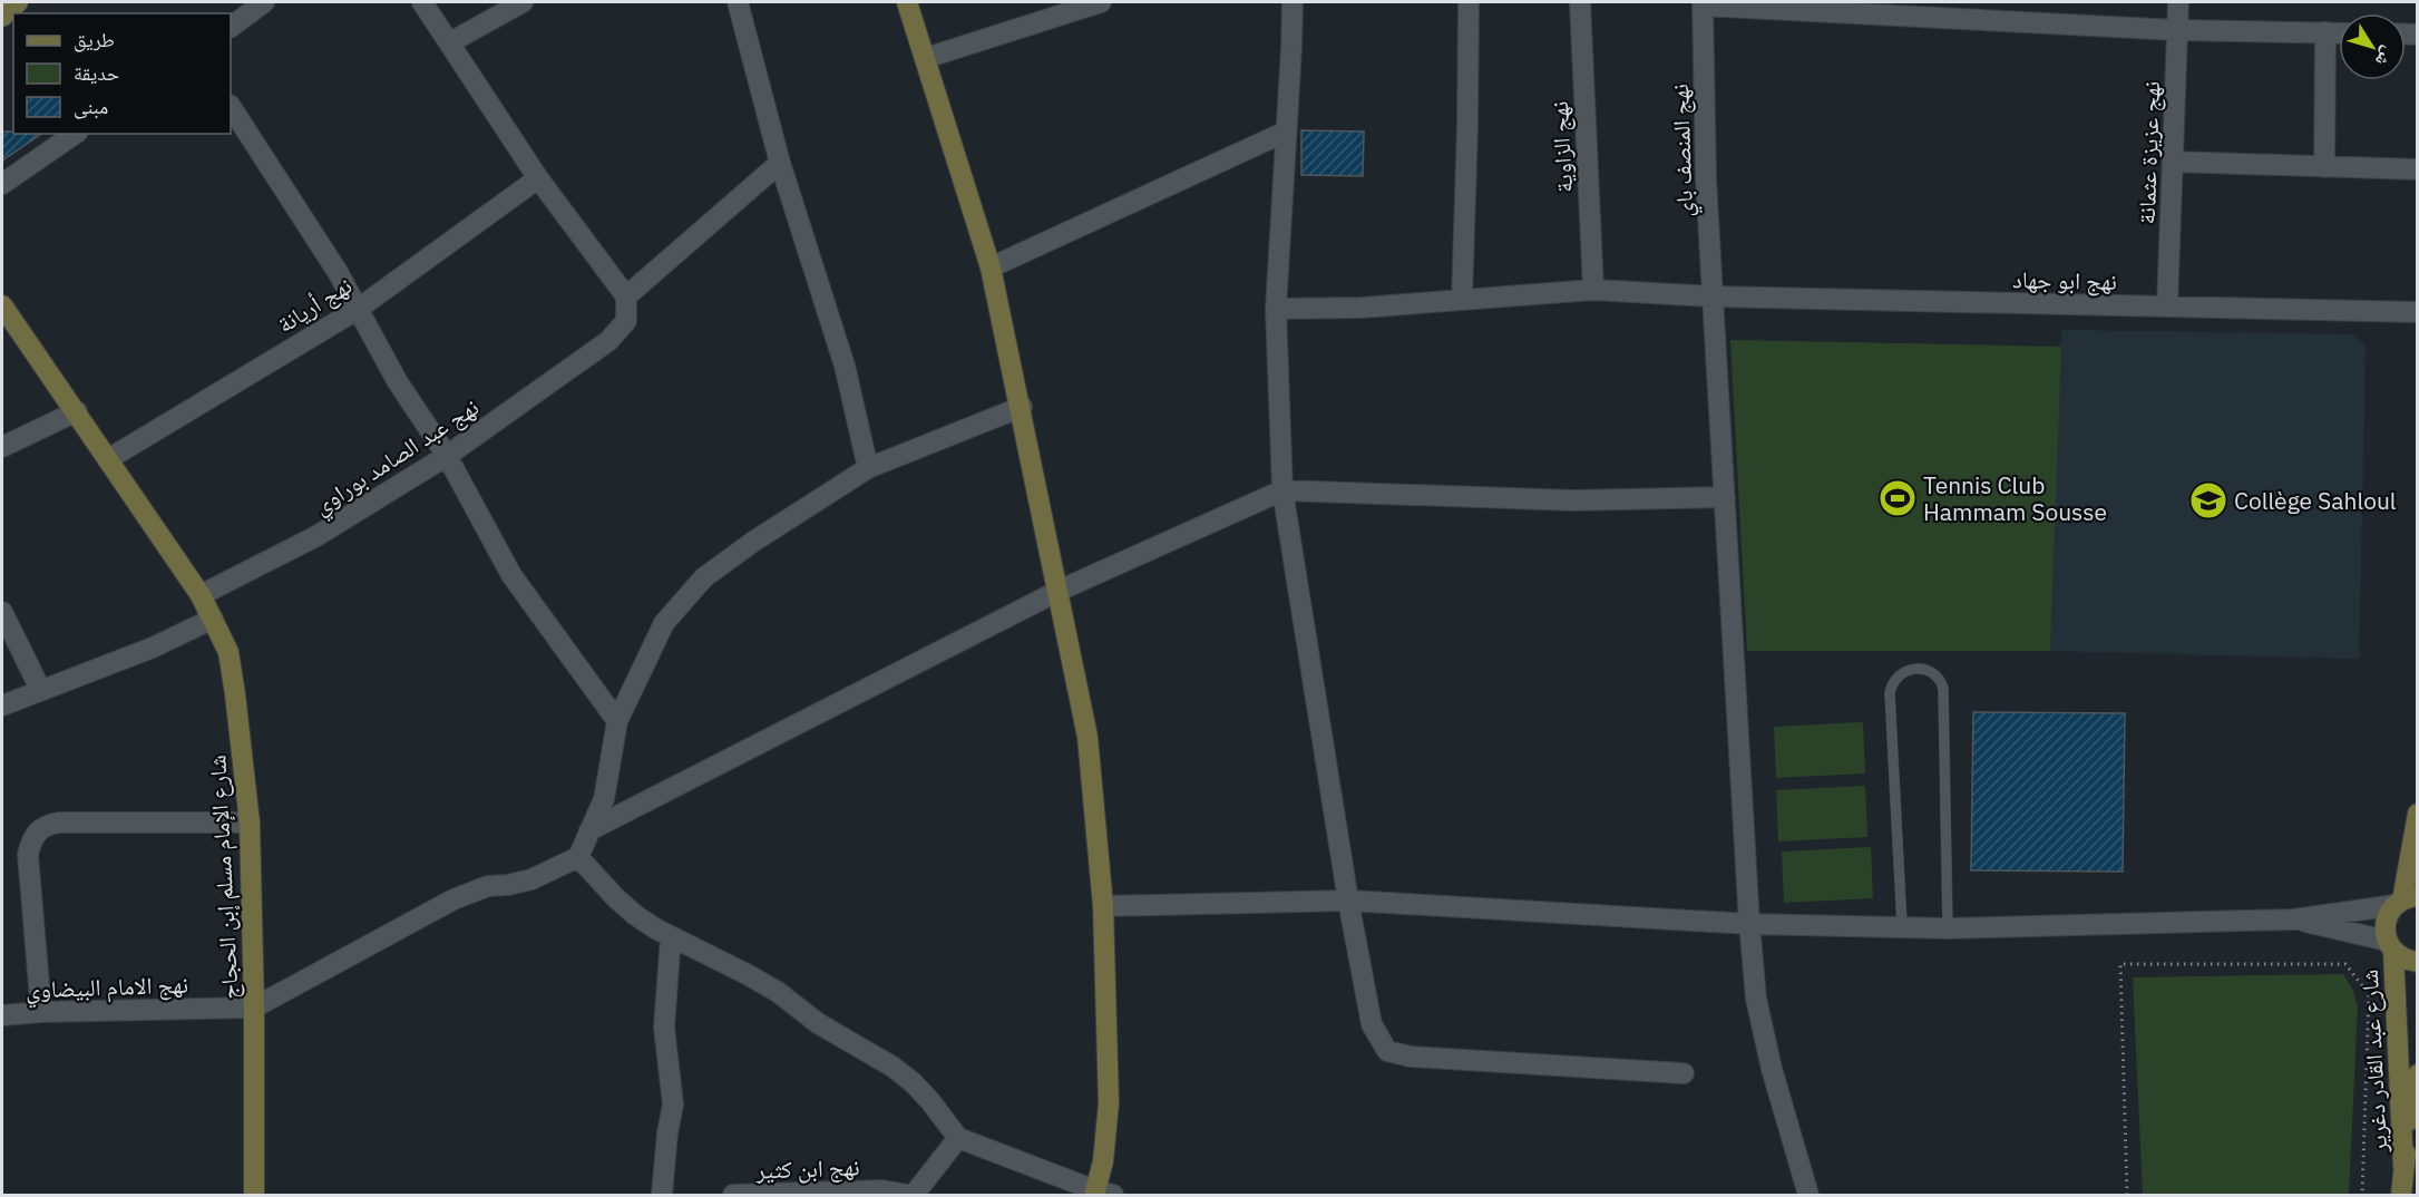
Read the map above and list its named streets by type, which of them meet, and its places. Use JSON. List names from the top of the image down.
{
  "streets": {
    "street": [
      "نهج الزاوية",
      "نهج المنصف باي",
      "نهج عزيزة عثمانة",
      "نهج ابو جهاد",
      "نهج أريانة",
      "نهج عبد الصامد بوراوي",
      "شارع اﻹمام مسلم إبن الحجاج",
      "نهج الامام البيضاوي",
      "شارع عبد القادر دغرير",
      "نهج ابن كثير"
    ]
  },
  "crossings": [
    ["نهج الزاوية", "نهج ابو جهاد"],
    ["نهج المنصف باي", "نهج ابو جهاد"],
    ["نهج عزيزة عثمانة", "نهج ابو جهاد"],
    ["نهج أريانة", "شارع اﻹمام مسلم إبن الحجاج"],
    ["نهج عبد الصامد بوراوي", "شارع اﻹمام مسلم إبن الحجاج"],
    ["شارع اﻹمام مسلم إبن الحجاج", "نهج الامام البيضاوي"]
  ],
  "places": {
    "sports": ["Tennis Club Hammam Sousse"],
    "school or university": ["Collège Sahloul"]
  },
  "legend": ["طريق", "حديقة", "مبنى"],
  "north": "bottom right"
}
